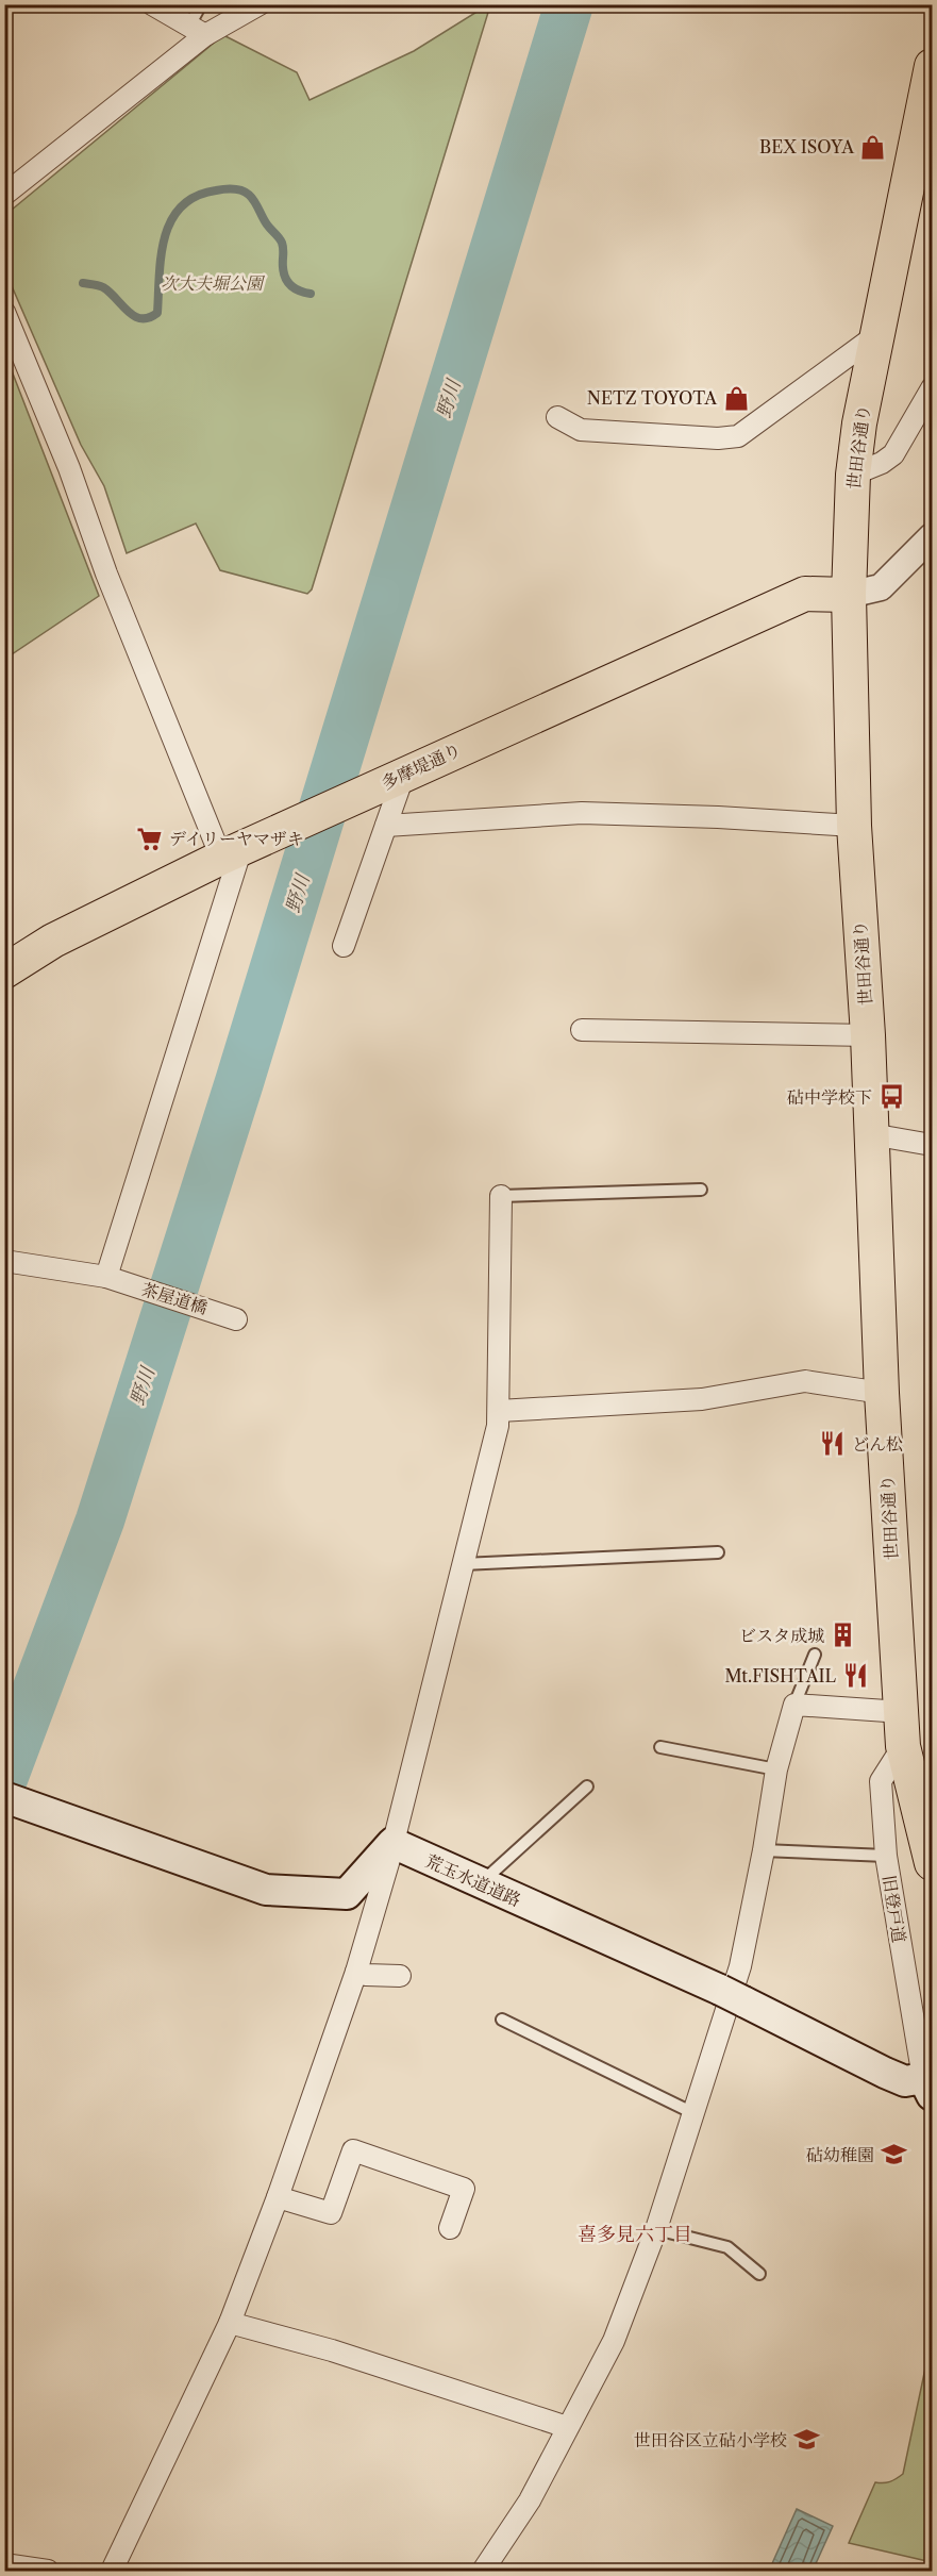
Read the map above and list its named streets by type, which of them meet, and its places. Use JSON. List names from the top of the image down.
{
  "streets": {
    "main road": ["世田谷通り", "多摩堤通り", "荒玉水道道路"],
    "street": ["茶屋道橋", "旧登戸道"]
  },
  "crossings": [
    ["世田谷通り", "多摩堤通り"],
    ["世田谷通り", "旧登戸道"],
    ["荒玉水道道路", "旧登戸道"]
  ],
  "districts": ["喜多見六丁目"],
  "water": ["野川"],
  "parks": ["次大夫堀公園"],
  "places": {
    "shop": ["BEX ISOYA", "NETZ TOYOTA"],
    "supermarket": ["デイリーヤマザキ"],
    "bus stop": ["砧中学校下"],
    "restaurant": ["どん松", "Mt.FISHTAIL"],
    "building": ["ビスタ成城"],
    "school or university": ["砧幼稚園", "世田谷区立砧小学校"]
  }
}
